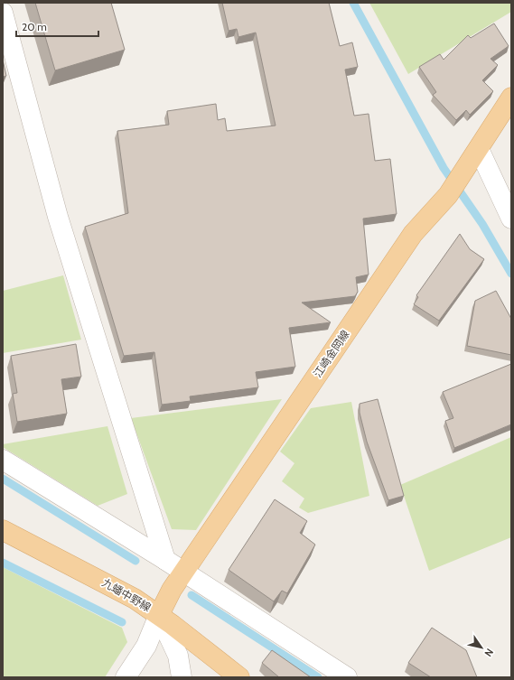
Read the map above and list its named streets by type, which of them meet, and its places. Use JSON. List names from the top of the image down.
{
  "streets": {
    "main road": ["江崎金岡線", "九蟠中野線"]
  },
  "crossings": [
    ["江崎金岡線", "九蟠中野線"]
  ],
  "scale_bar": "20 m",
  "north": "bottom right"
}
